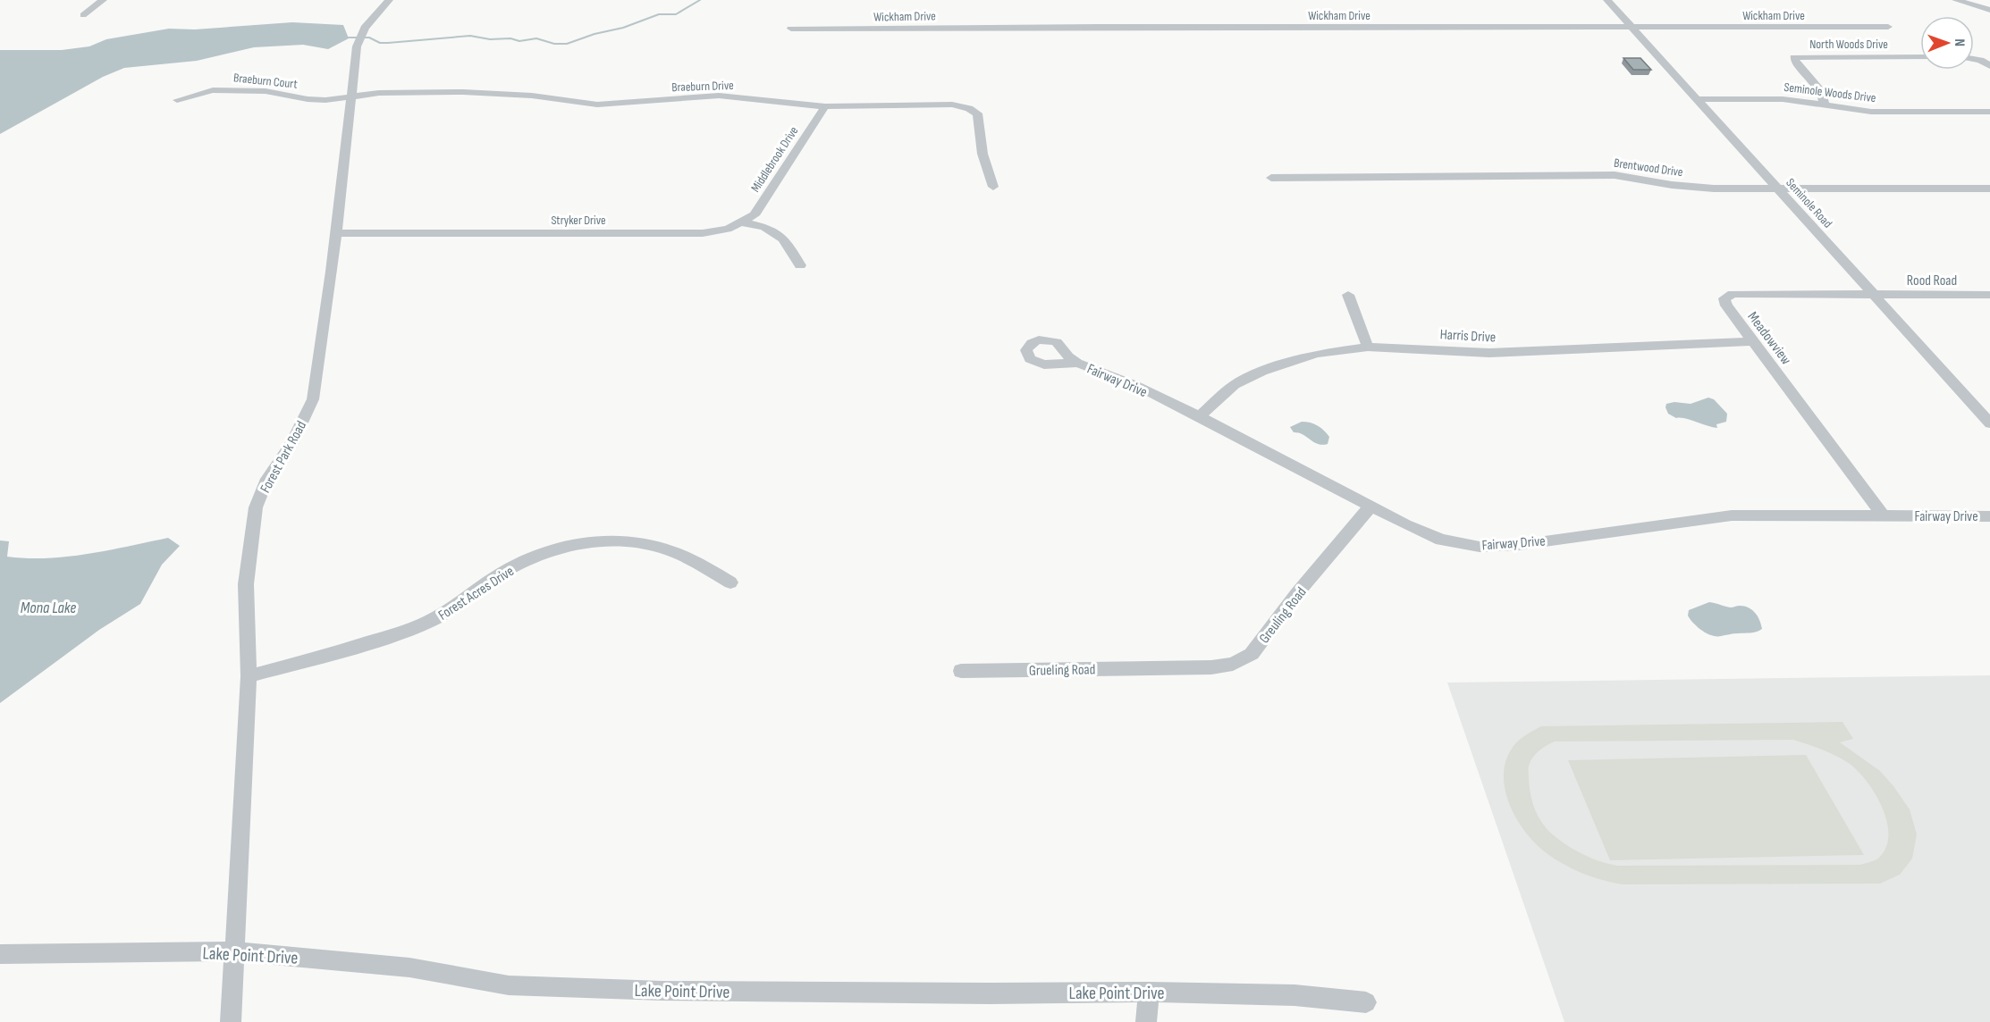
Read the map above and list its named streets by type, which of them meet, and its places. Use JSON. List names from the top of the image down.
{
  "streets": {
    "street": [
      "Wickham Drive",
      "North Woods Drive",
      "Braeburn Court",
      "Braeburn Drive",
      "Seminole Woods Drive",
      "Middlebrook Drive",
      "Brentwood Drive",
      "Seminole Road",
      "Stryker Drive",
      "Rood Road",
      "Harris Drive",
      "Meadowview",
      "Fairway Drive",
      "Forest Park Road",
      "Forest Acres Drive",
      "Greuling Road",
      "Grueling Road",
      "Lake Point Drive"
    ]
  },
  "crossings": [
    ["Wickham Drive", "Seminole Road"],
    ["North Woods Drive", "Seminole Woods Drive"],
    ["Braeburn Court", "Braeburn Drive"],
    ["Braeburn Court", "Forest Park Road"],
    ["Braeburn Drive", "Middlebrook Drive"],
    ["Braeburn Drive", "Forest Park Road"],
    ["Seminole Woods Drive", "Seminole Road"],
    ["Middlebrook Drive", "Stryker Drive"],
    ["Brentwood Drive", "Seminole Road"],
    ["Seminole Road", "Rood Road"],
    ["Seminole Road", "Meadowview"],
    ["Stryker Drive", "Forest Park Road"],
    ["Rood Road", "Meadowview"],
    ["Harris Drive", "Meadowview"],
    ["Harris Drive", "Fairway Drive"],
    ["Meadowview", "Fairway Drive"],
    ["Fairway Drive", "Greuling Road"],
    ["Forest Park Road", "Forest Acres Drive"],
    ["Forest Park Road", "Lake Point Drive"],
    ["Greuling Road", "Grueling Road"]
  ],
  "water": ["Mona Lake"],
  "north": "right"
}
